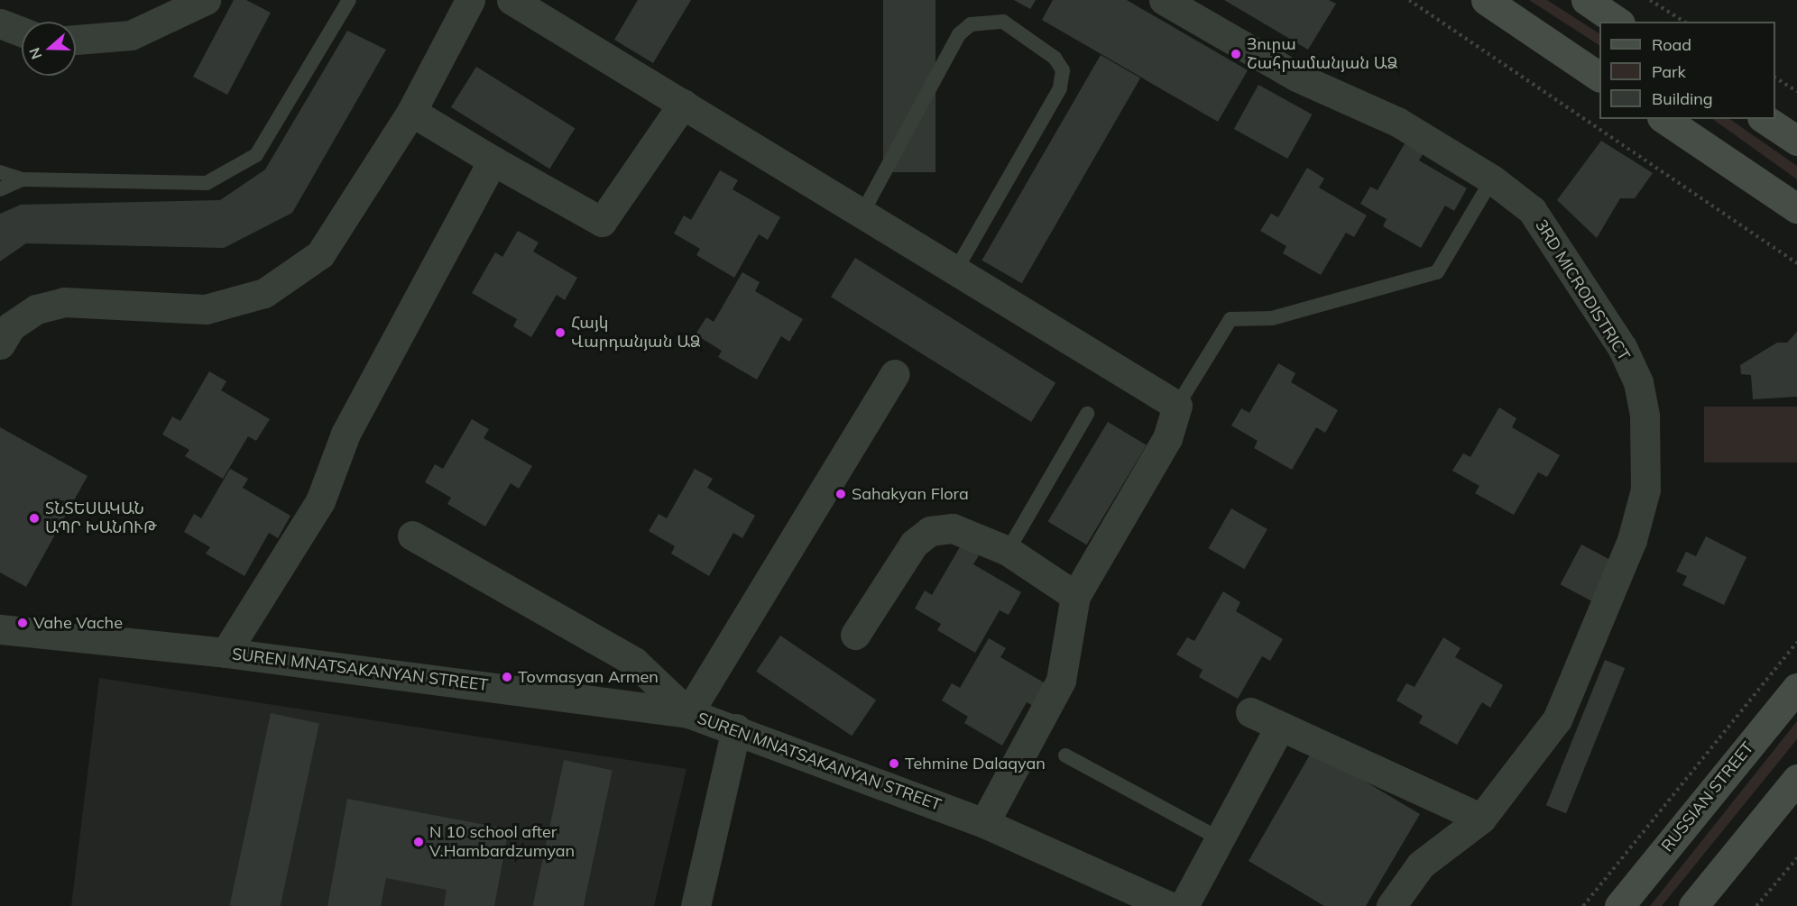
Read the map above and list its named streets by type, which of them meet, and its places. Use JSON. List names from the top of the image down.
{
  "streets": {
    "main road": ["RUSSIAN STREET"],
    "street": ["3RD MICRODISTRICT", "SUREN MNATSAKANYAN STREET"]
  },
  "places": [
    "Յուրա Շահրամանյան ԱՁ",
    "Հայկ Վարդանյան ԱՁ",
    "Sahakyan Flora",
    "ՏՆՏԵՍԱԿԱՆ ԱՊՐ ԽԱՆՈՒԹ",
    "Vahe Vache",
    "Tovmasyan Armen",
    "Tehmine Dalaqyan",
    "N 10 school after V.Hambardzumyan"
  ],
  "legend": ["Road", "Park", "Building"],
  "north": "left"
}
